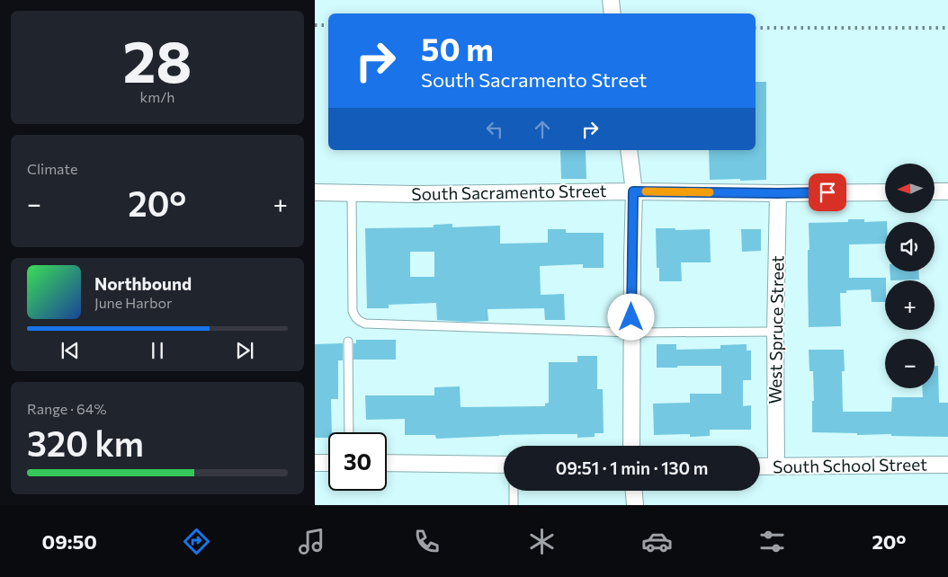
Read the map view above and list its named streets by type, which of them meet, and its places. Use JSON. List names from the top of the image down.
{
  "streets": {
    "street": ["South Sacramento Street", "West Spruce Street", "South School Street"]
  },
  "crossings": [
    ["South Sacramento Street", "West Spruce Street"],
    ["West Spruce Street", "South School Street"]
  ],
  "north": "left",
  "page": {
    "tile": [
      ["28", "km/h"],
      "Climate",
      ["Range · 64%", "320 km"]
    ],
    "turn": ["50 m", "South Sacramento Street"],
    "map_buttons": ["+", "−"],
    "heat": ["−", "20°", "+"],
    "song": ["Northbound", "June Harbor"],
    "limit": "30",
    "trip": "09:51 · 1 min · 130 m",
    "tabs": ["09:50", "20°"]
  }
}
